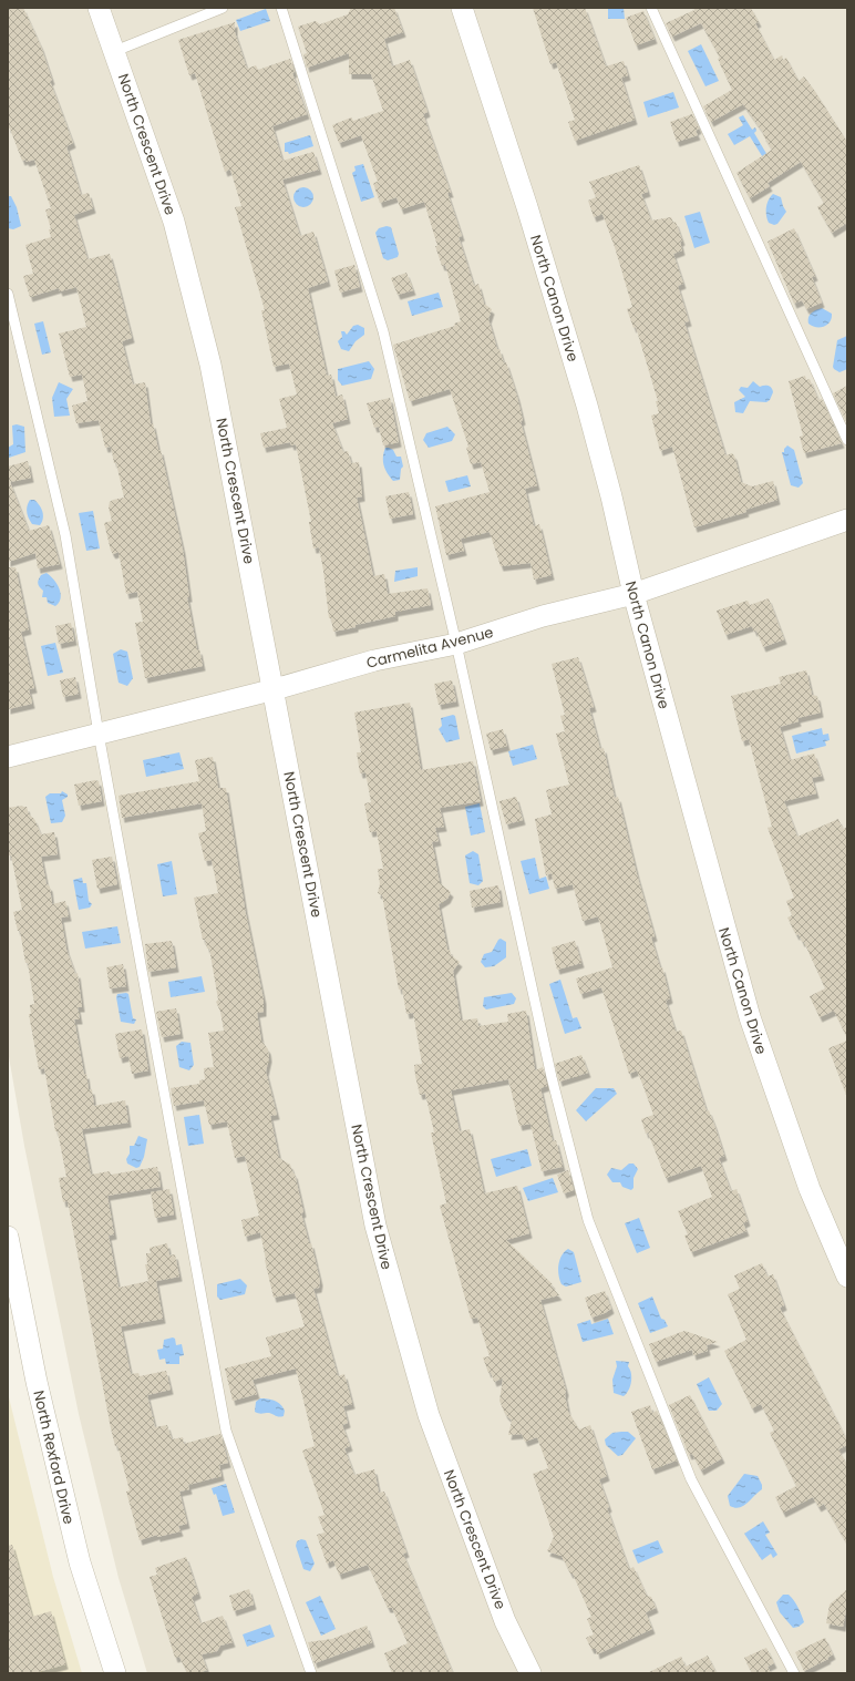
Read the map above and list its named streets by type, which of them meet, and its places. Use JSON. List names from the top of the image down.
{
  "streets": {
    "street": [
      "North Crescent Drive",
      "North Canon Drive",
      "Carmelita Avenue",
      "North Rexford Drive"
    ]
  },
  "crossings": [
    ["North Crescent Drive", "Carmelita Avenue"],
    ["North Canon Drive", "Carmelita Avenue"]
  ]
}
